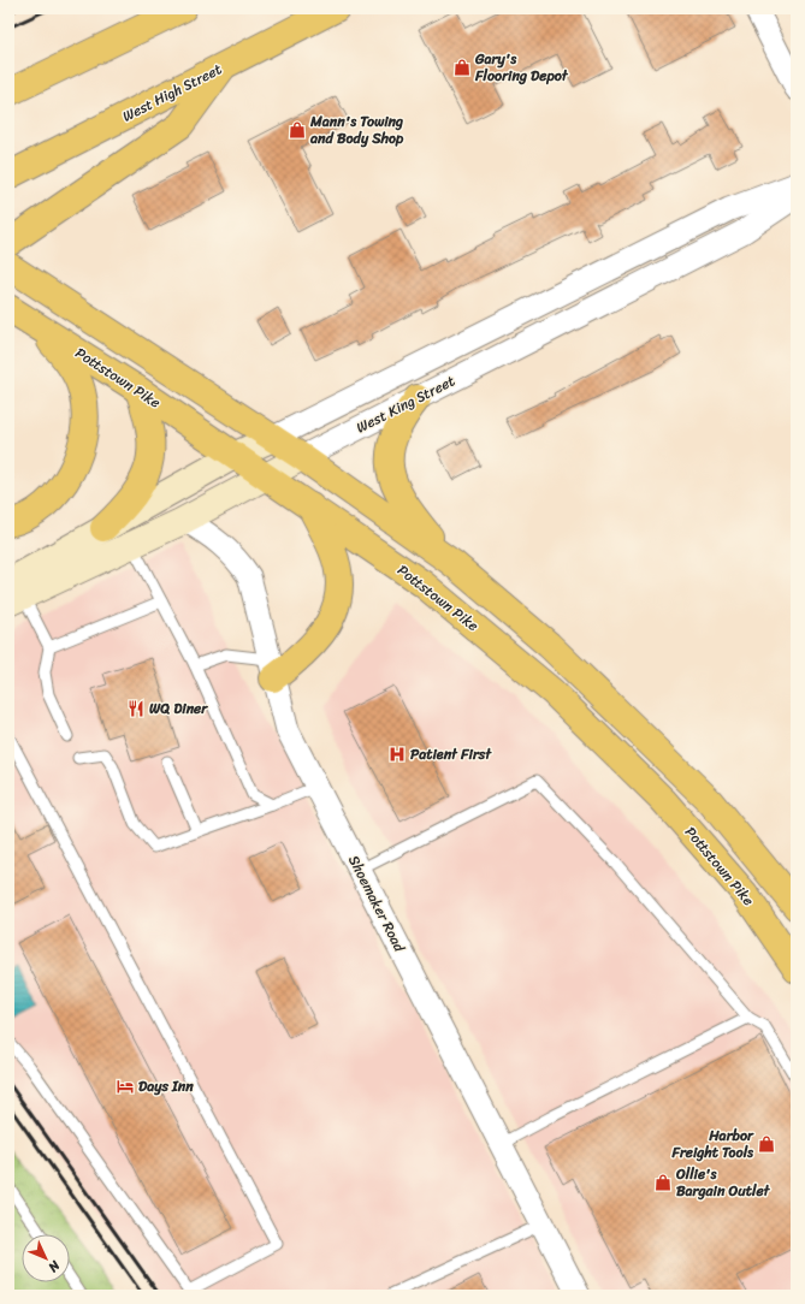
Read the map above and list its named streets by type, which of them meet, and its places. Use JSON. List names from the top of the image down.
{
  "streets": {
    "main road": ["West High Street", "Pottstown Pike", "West King Street"],
    "street": ["Shoemaker Road"]
  },
  "crossings": [
    ["Pottstown Pike", "West King Street"],
    ["West King Street", "Shoemaker Road"]
  ],
  "places": {
    "shop": [
      "Gary's Flooring Depot",
      "Mann's Towing and Body Shop",
      "Harbor Freight Tools",
      "Ollie's Bargain Outlet"
    ],
    "restaurant": ["WQ Diner"],
    "hospital": ["Patient First"],
    "hotel": ["Days Inn"]
  },
  "north": "bottom right"
}
